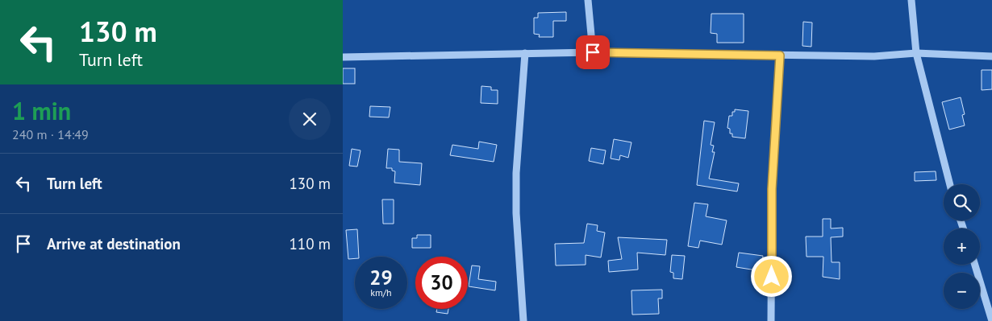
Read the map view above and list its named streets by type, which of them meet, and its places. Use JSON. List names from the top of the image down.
{
  "page": {
    "turn": ["130 m", "Turn left"],
    "heading": ["1 min", "240 m · 14:49"],
    "list": [
      {
        "name": "Turn left",
        "value": "130 m"
      },
      {
        "name": "Arrive at destination",
        "value": "110 m"
      }
    ],
    "map_buttons": ["+", "−"],
    "speed": "29 km/h",
    "limit": "30"
  }
}
